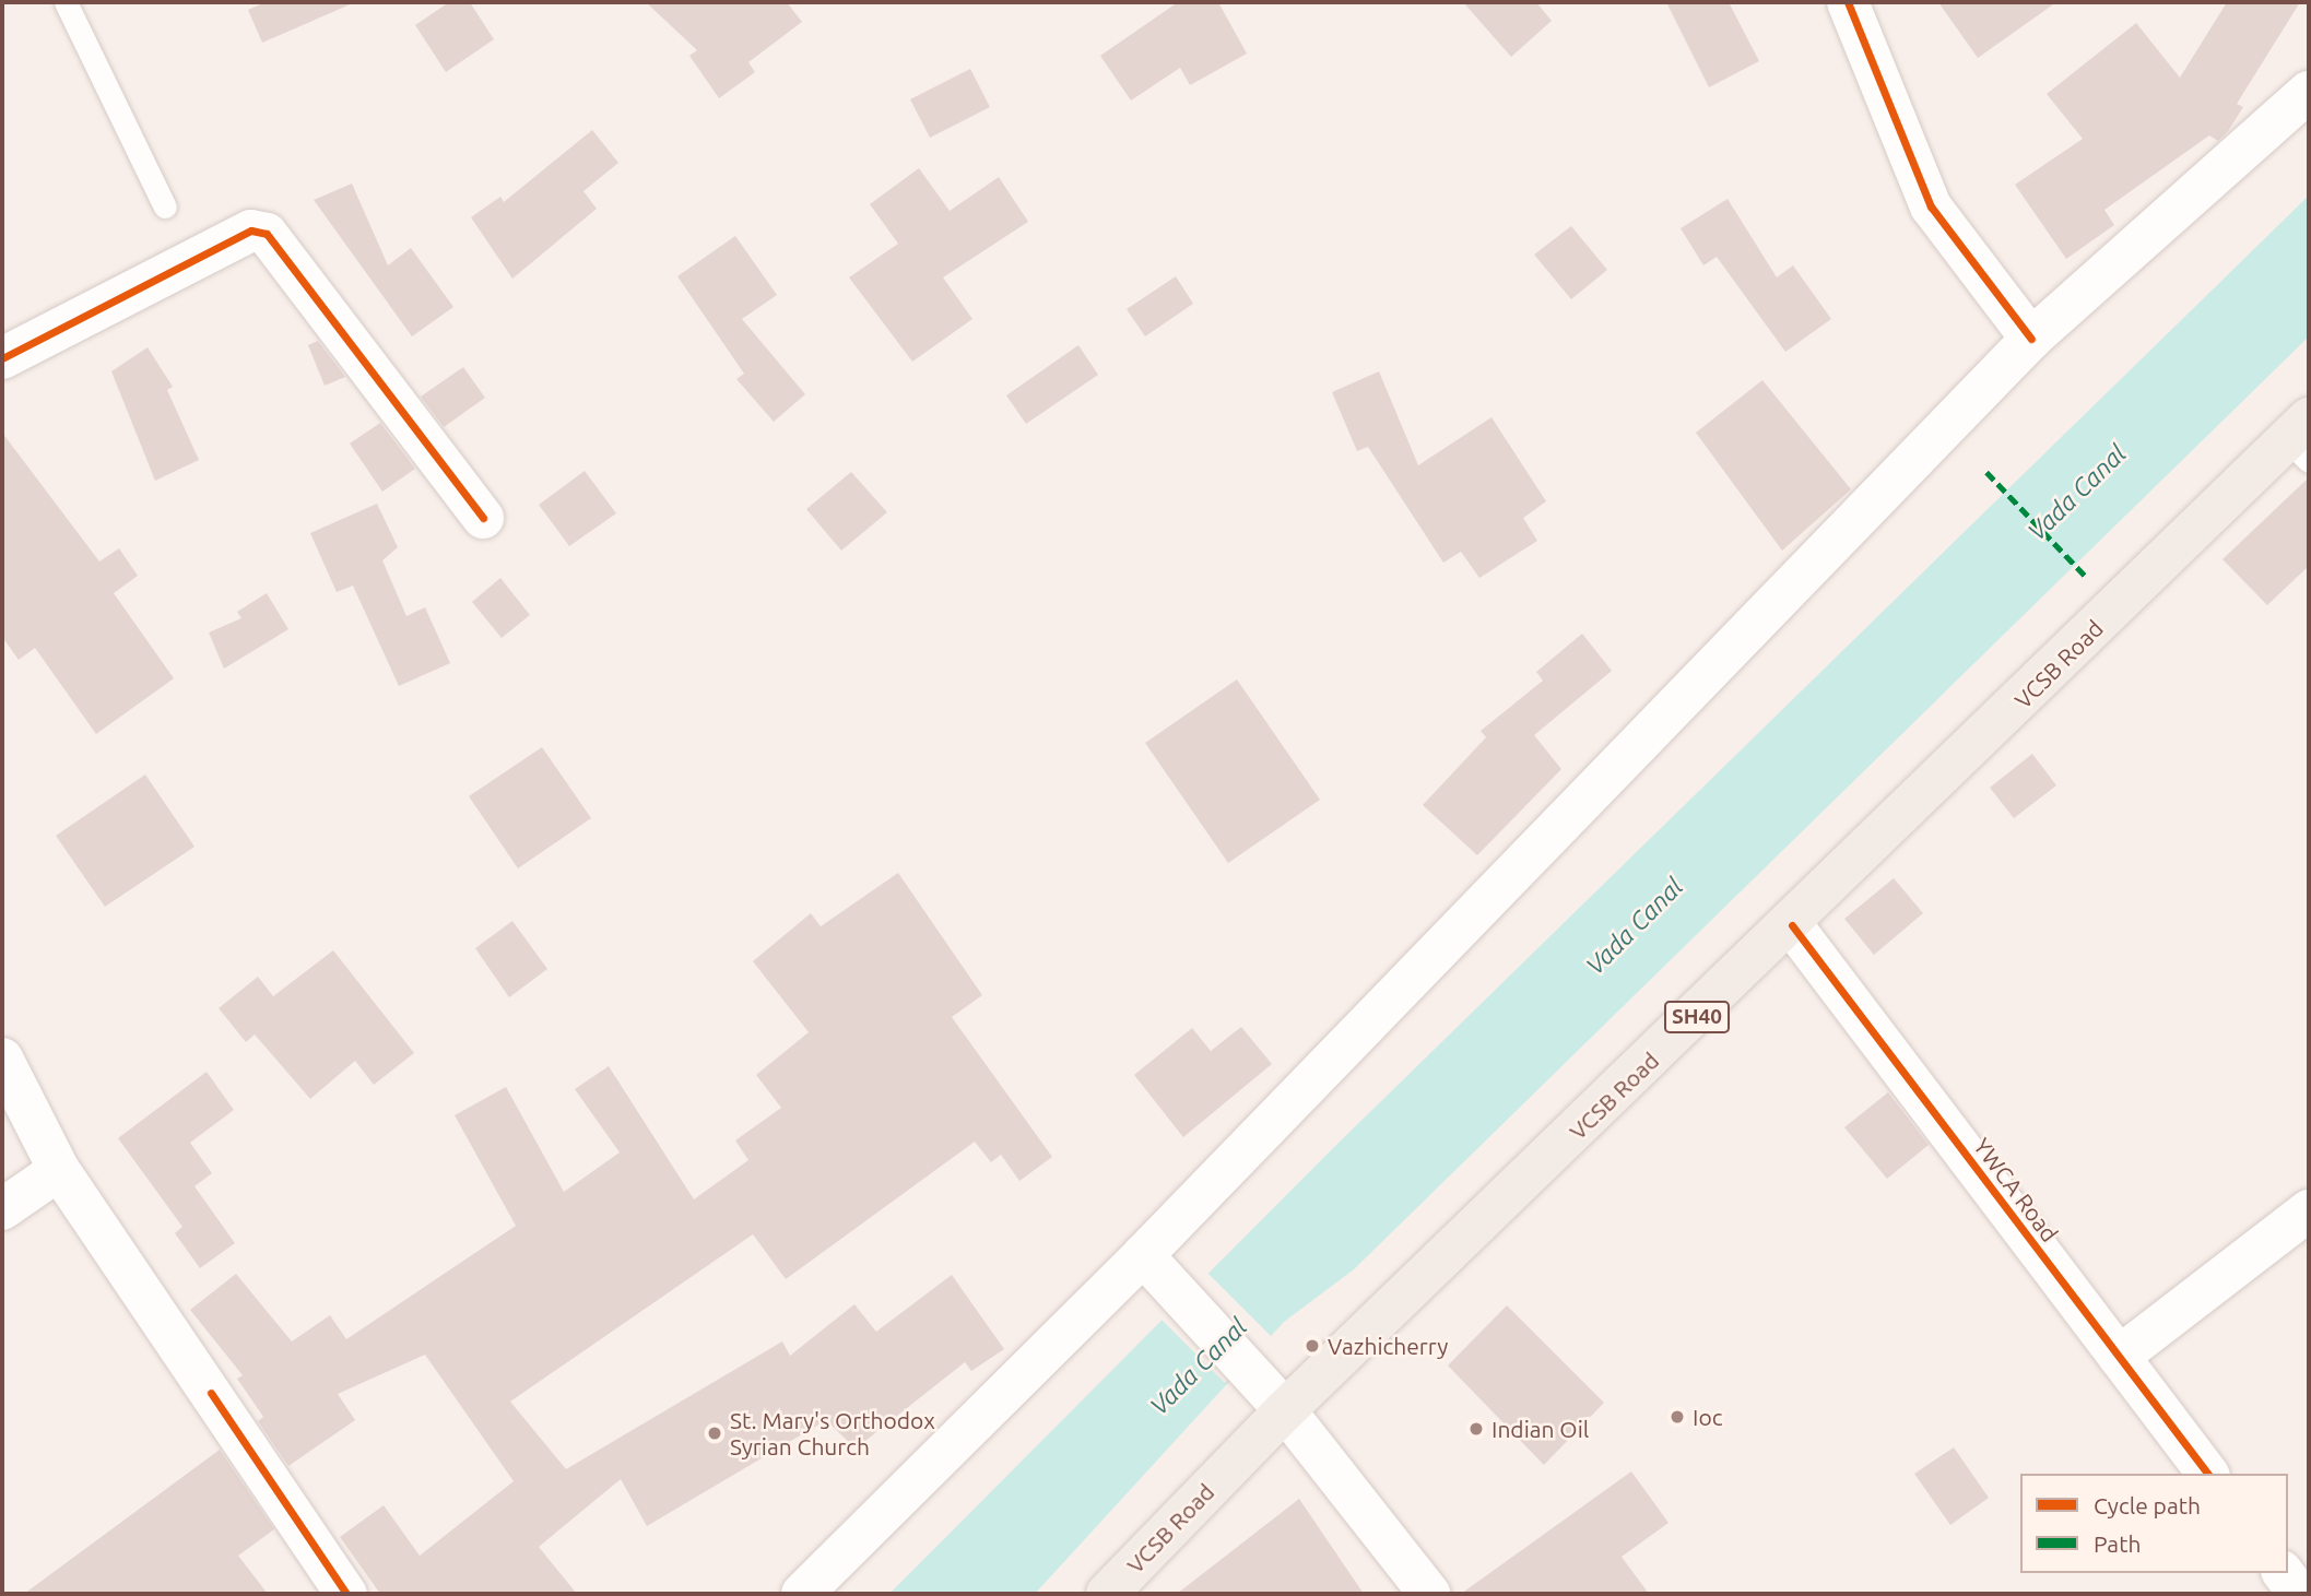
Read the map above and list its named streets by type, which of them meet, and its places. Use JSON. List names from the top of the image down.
{
  "streets": {
    "main road": ["VCSB Road", "SH40", "YWCA Road"]
  },
  "crossings": [
    ["VCSB Road", "YWCA Road"]
  ],
  "water": ["Vada Canal"],
  "places": [
    "Vazhicherry",
    "Ioc",
    "Indian Oil",
    "St. Mary's Orthodox Syrian Church"
  ],
  "legend": ["Cycle path", "Path"]
}
